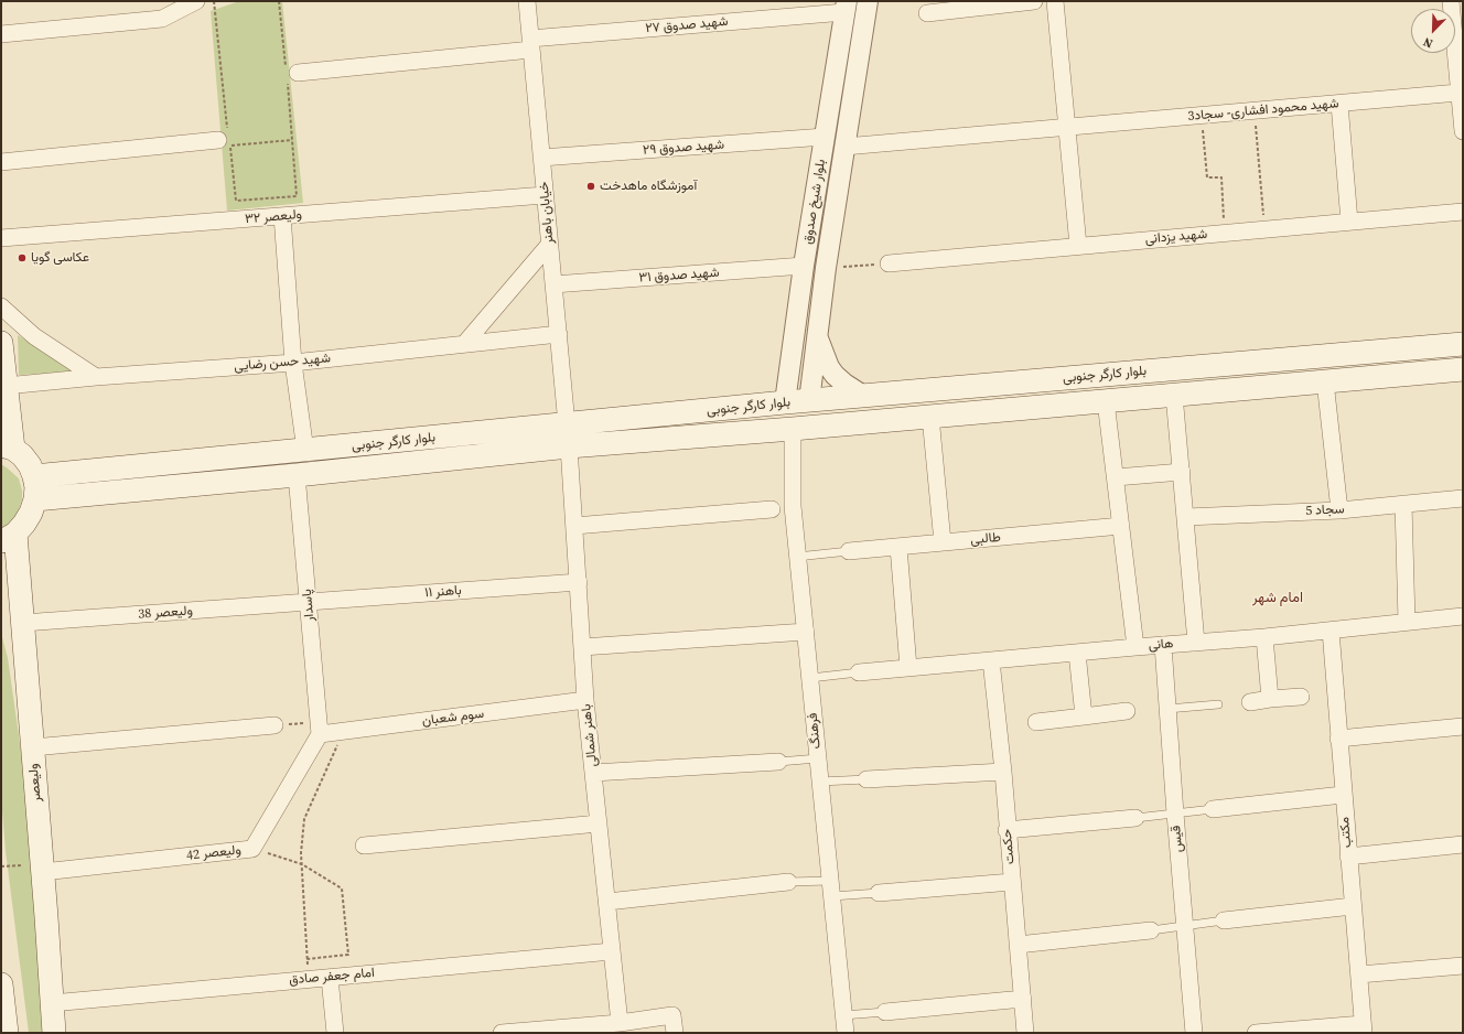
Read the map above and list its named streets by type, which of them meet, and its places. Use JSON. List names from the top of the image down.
{
  "streets": {
    "main road": ["بلوار کارگر جنوبی", "ولیعصر"],
    "street": [
      "شهید صدوق ۲۷",
      "شهید محمود افشاری- سجاد3",
      "شهید صدوق ۲۹",
      "بلوار شیخ صدوق",
      "خیابان باهنر",
      "ولیعصر ۳۲",
      "شهید یزدانی",
      "شهید صدوق ۳۱",
      "شهید حسن رضایی",
      "سجاد 5",
      "طالبی",
      "باهنر ۱۱",
      "پاسدار",
      "ولیعصر 38",
      "هانی",
      "سوم شعبان",
      "فرهنگ",
      "باهنر شمالی",
      "مکتب",
      "قیس",
      "حکمت",
      "ولیعصر 42",
      "امام جعفر صادق"
    ]
  },
  "crossings": [
    ["شهید صدوق ۲۷", "بلوار شیخ صدوق"],
    ["شهید صدوق ۲۷", "خیابان باهنر"],
    ["شهید محمود افشاری- سجاد3", "بلوار شیخ صدوق"],
    ["شهید صدوق ۲۹", "بلوار شیخ صدوق"],
    ["شهید صدوق ۲۹", "خیابان باهنر"],
    ["بلوار شیخ صدوق", "شهید صدوق ۳۱"],
    ["بلوار شیخ صدوق", "بلوار کارگر جنوبی"],
    ["خیابان باهنر", "ولیعصر ۳۲"],
    ["خیابان باهنر", "شهید صدوق ۳۱"],
    ["خیابان باهنر", "شهید حسن رضایی"],
    ["خیابان باهنر", "بلوار کارگر جنوبی"],
    ["خیابان باهنر", "باهنر شمالی"],
    ["بلوار کارگر جنوبی", "پاسدار"],
    ["بلوار کارگر جنوبی", "فرهنگ"],
    ["بلوار کارگر جنوبی", "باهنر شمالی"],
    ["باهنر ۱۱", "پاسدار"],
    ["باهنر ۱۱", "ولیعصر 38"],
    ["باهنر ۱۱", "باهنر شمالی"],
    ["پاسدار", "ولیعصر 38"],
    ["پاسدار", "سوم شعبان"],
    ["پاسدار", "ولیعصر 42"],
    ["ولیعصر 38", "ولیعصر"],
    ["هانی", "مکتب"],
    ["هانی", "قیس"],
    ["هانی", "حکمت"],
    ["سوم شعبان", "باهنر شمالی"],
    ["سوم شعبان", "ولیعصر 42"],
    ["باهنر شمالی", "امام جعفر صادق"],
    ["ولیعصر", "ولیعصر 42"],
    ["ولیعصر", "امام جعفر صادق"]
  ],
  "districts": ["امام شهر"],
  "places": ["آموزشگاه ماهدخت", "عکاسی گویا"],
  "north": "bottom left"
}
